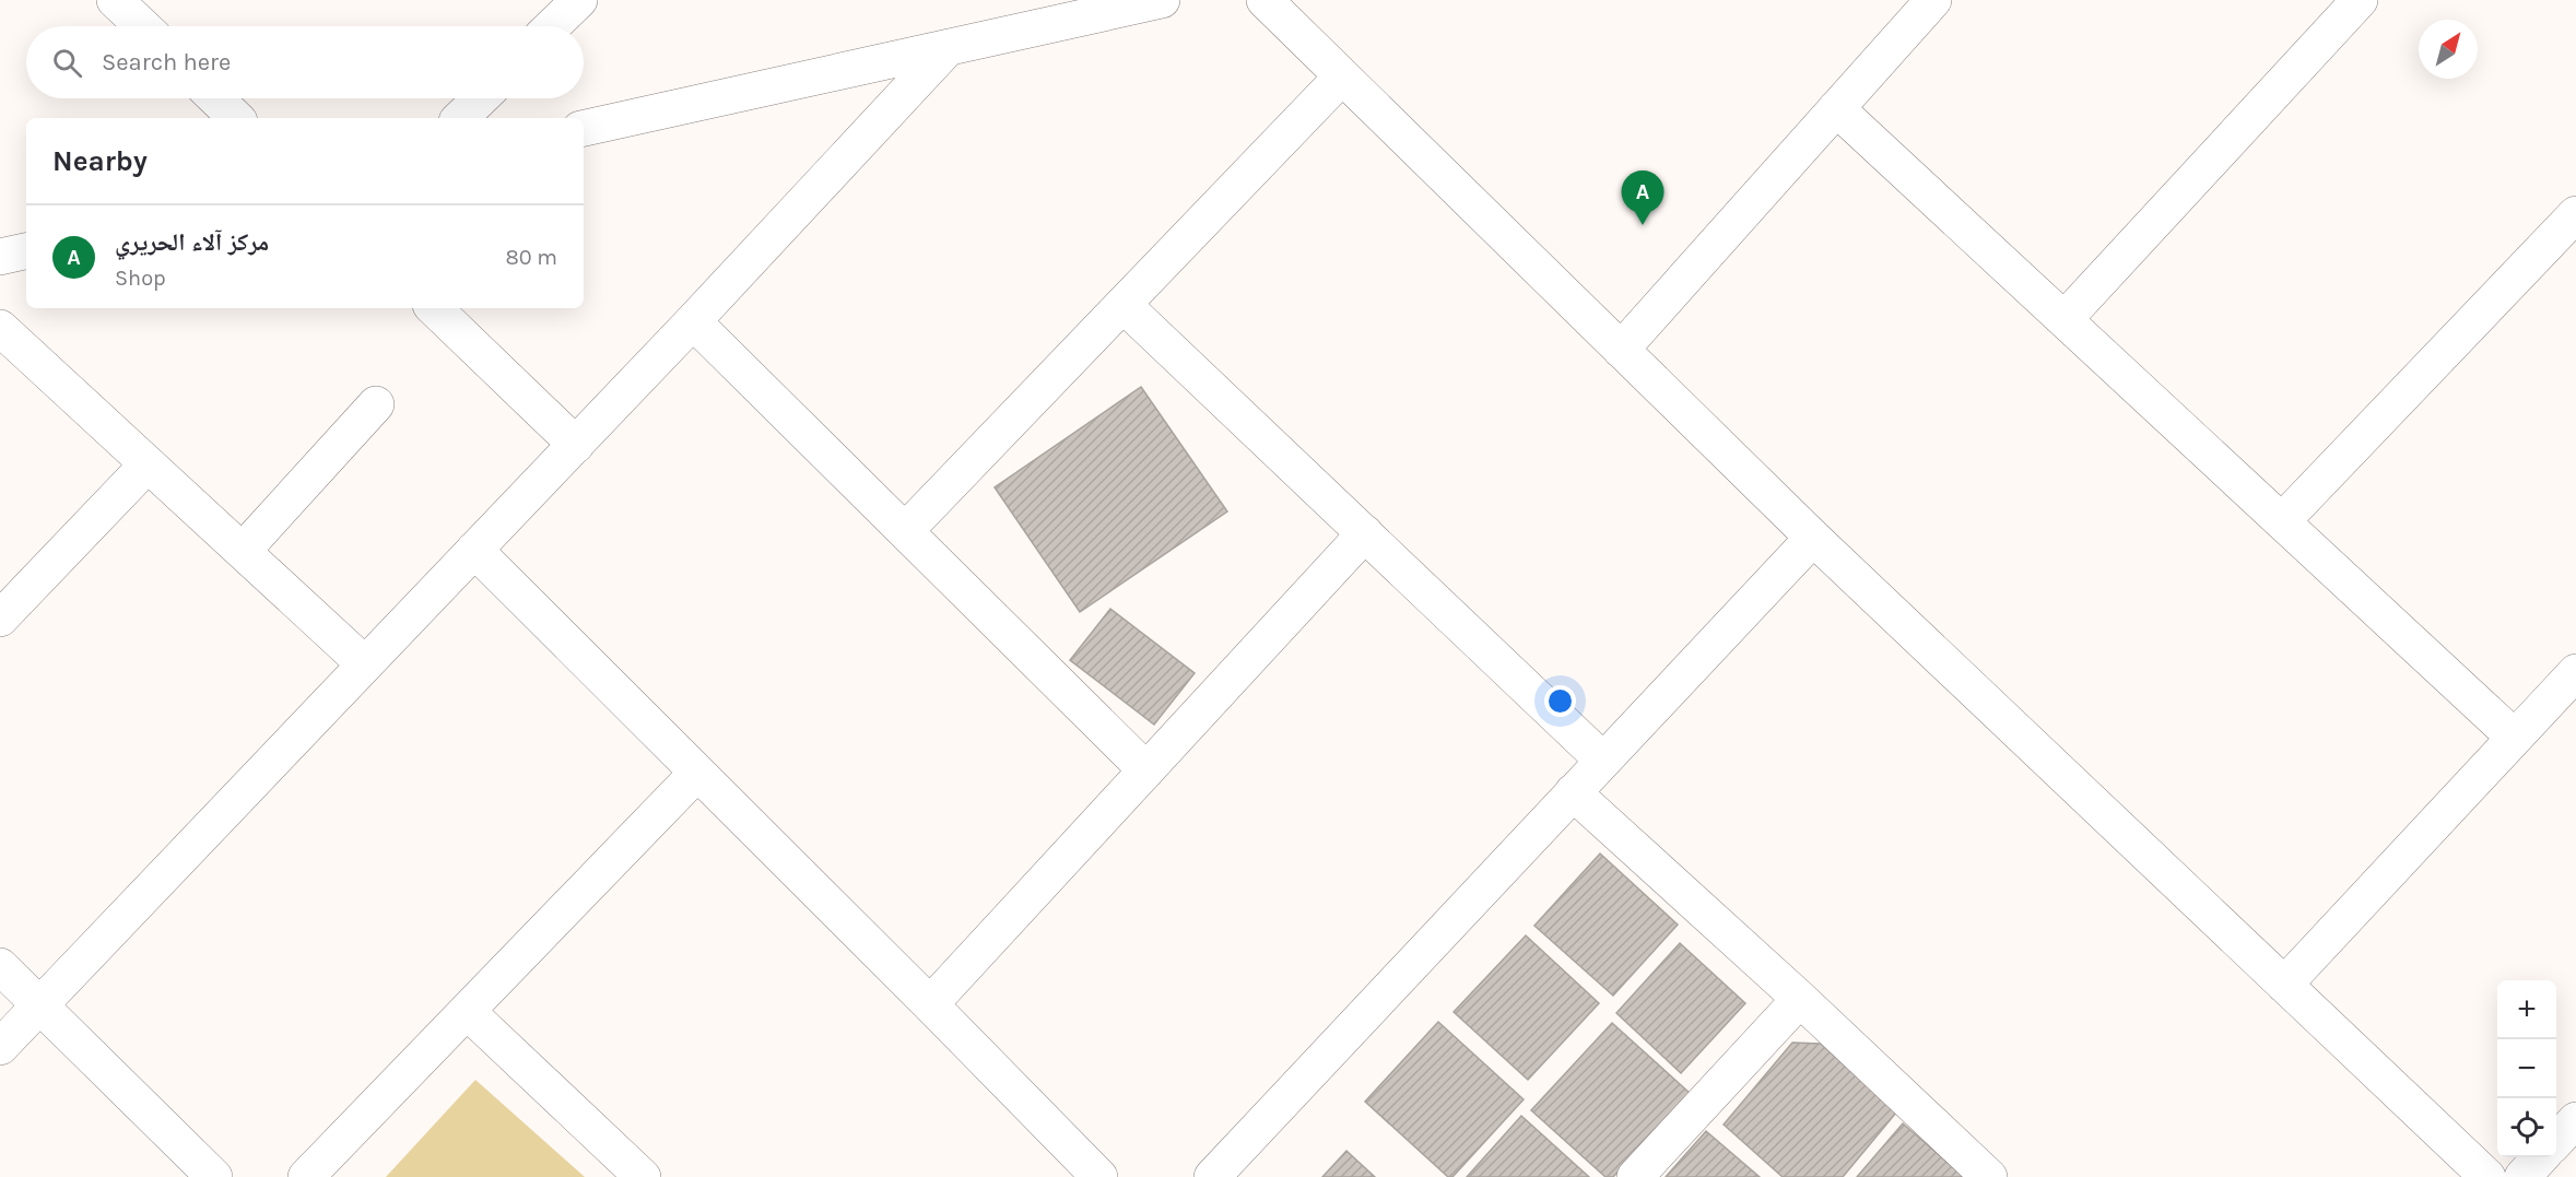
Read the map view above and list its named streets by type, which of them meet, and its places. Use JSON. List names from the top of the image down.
{
  "north": "top right",
  "page": {
    "search": "Search here",
    "heading": "Nearby",
    "pins": "A",
    "list": [
      {
        "mark": "A",
        "name": "مركز آلاء الحريري",
        "note": "Shop",
        "value": "80 m"
      }
    ],
    "map_buttons": ["+", "−"]
  }
}
